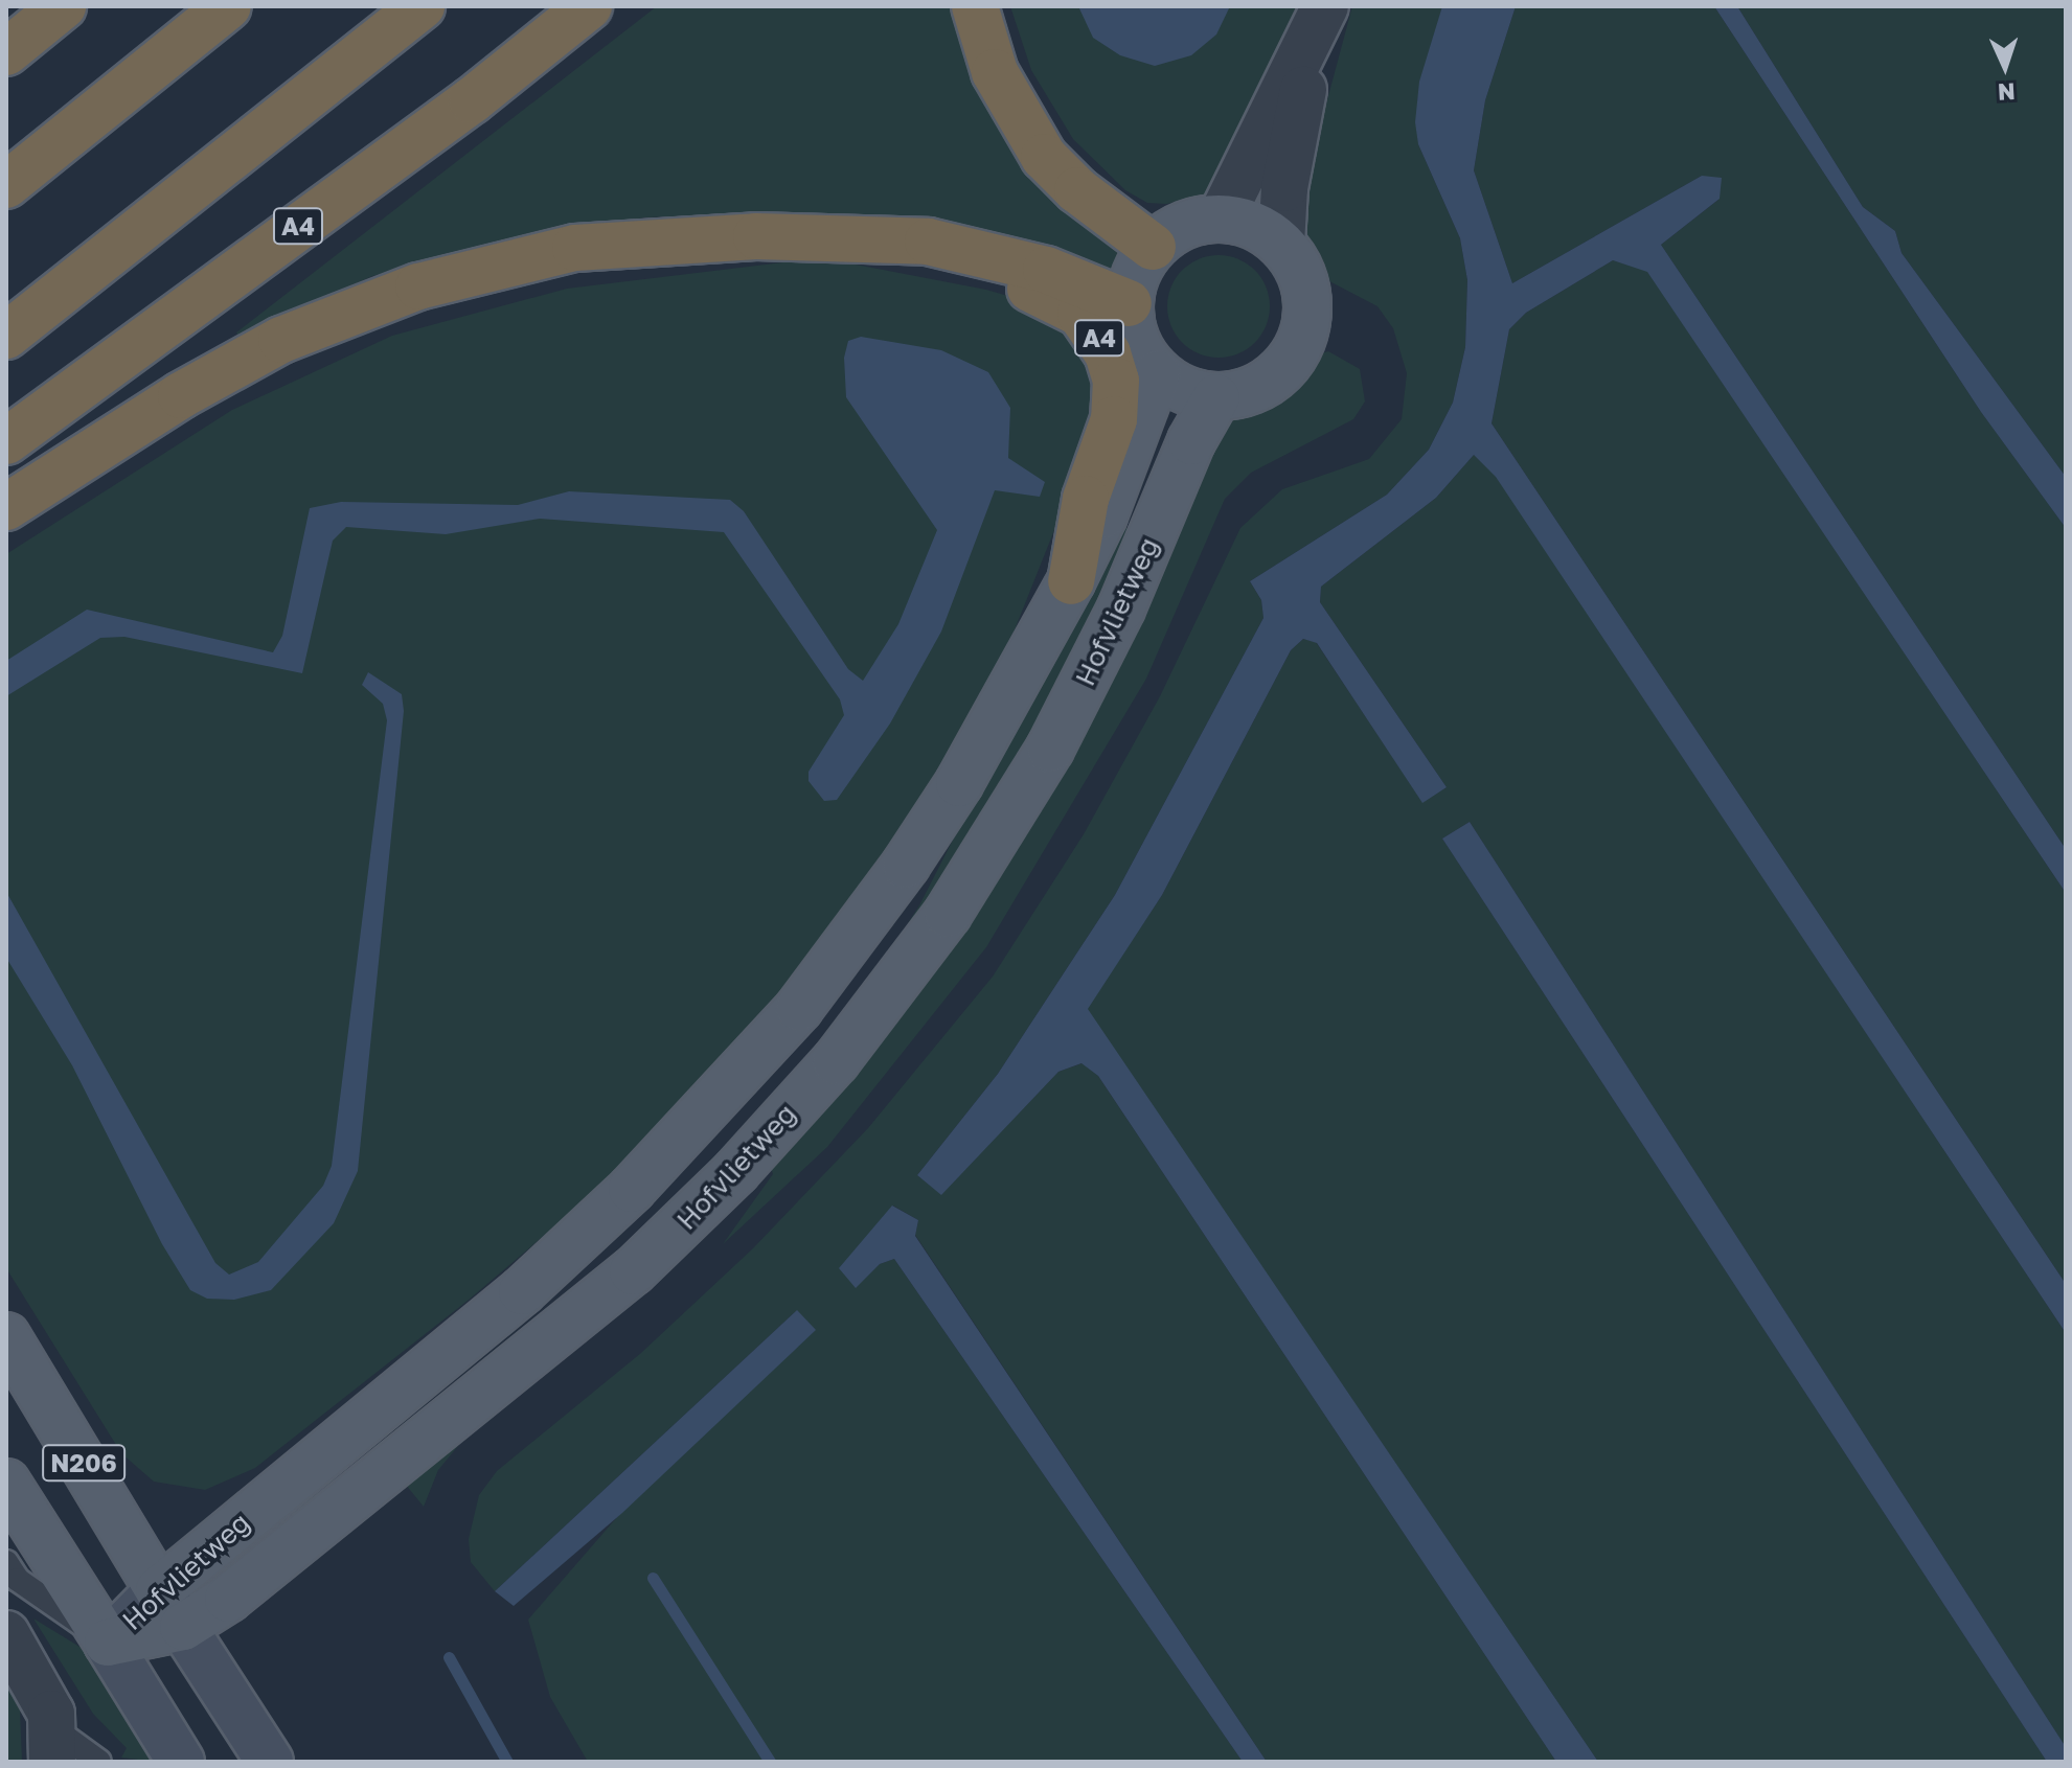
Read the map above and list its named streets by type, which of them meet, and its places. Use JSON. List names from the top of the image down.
{
  "streets": {
    "highway": ["A4"],
    "main road": ["Hofvlietweg", "N206"]
  },
  "crossings": [
    ["A4", "Hofvlietweg"],
    ["Hofvlietweg", "N206"]
  ],
  "north": "bottom"
}
